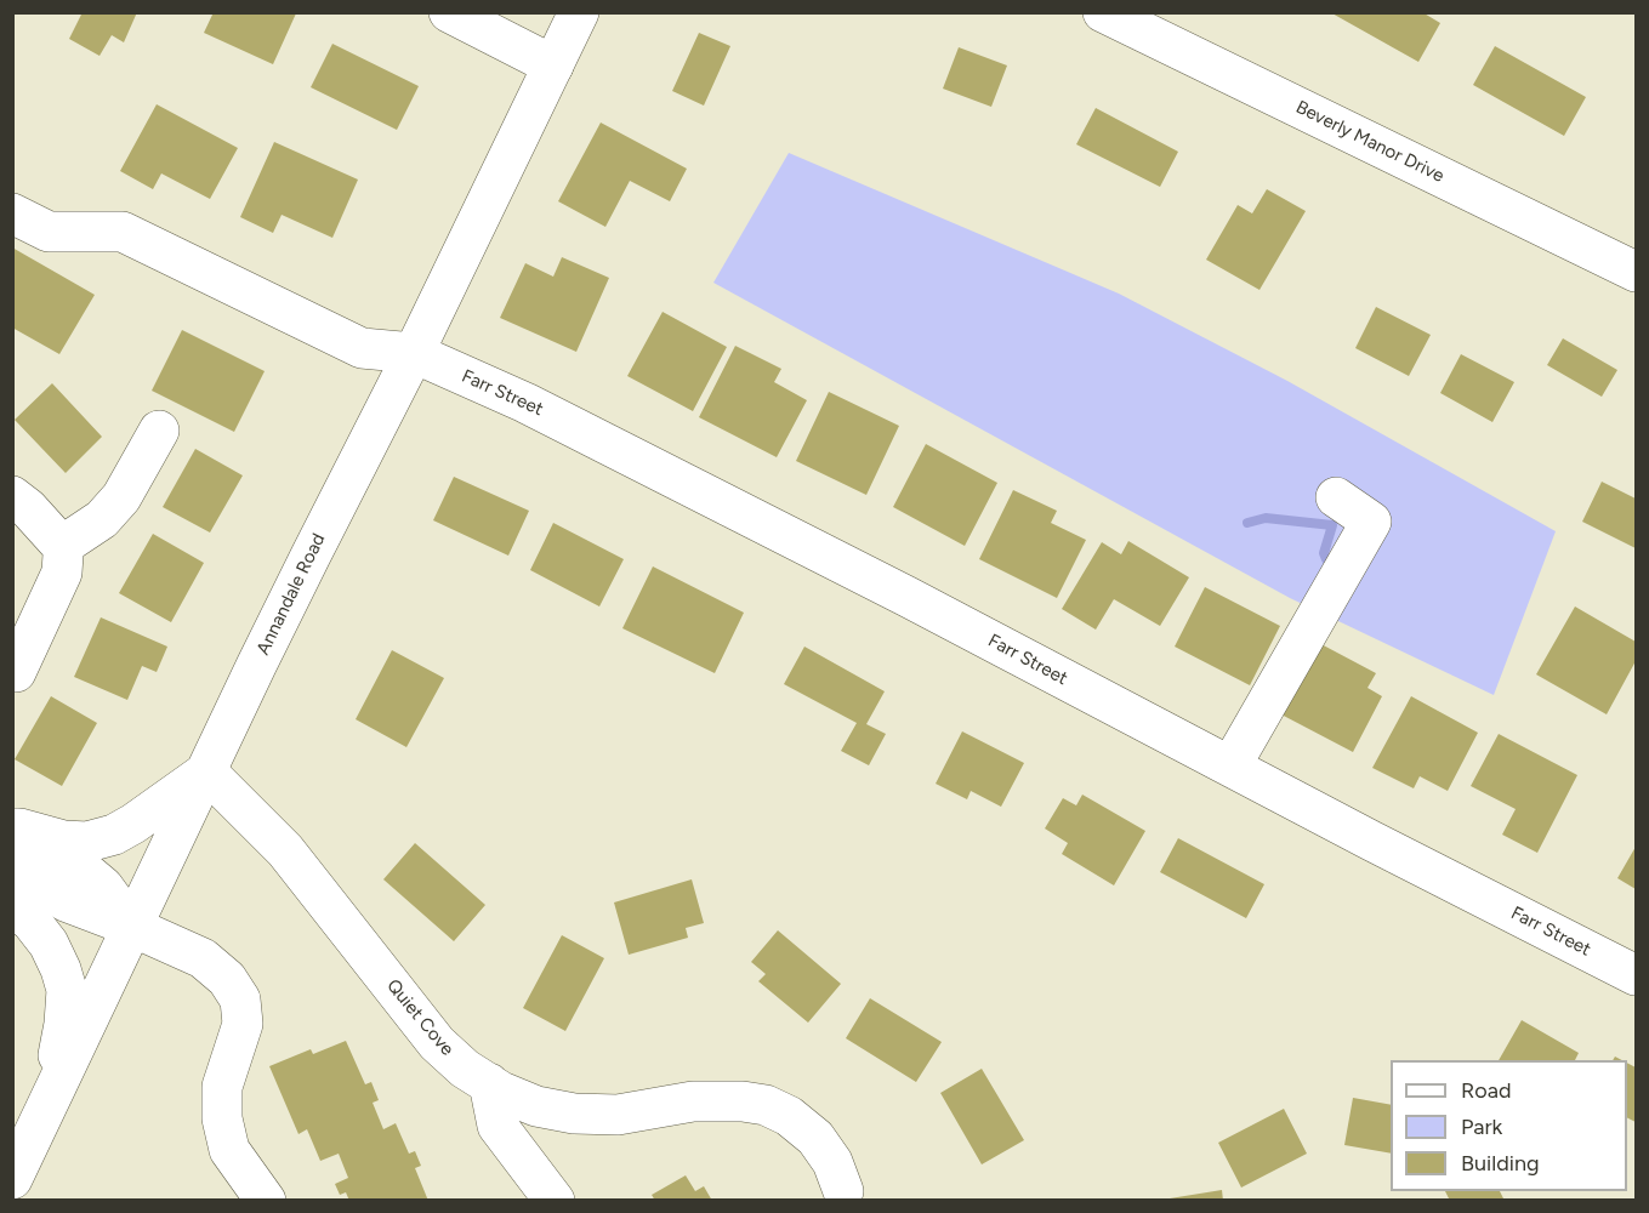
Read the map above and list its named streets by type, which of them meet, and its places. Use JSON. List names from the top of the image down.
{
  "streets": {
    "street": [
      "Beverly Manor Drive",
      "Farr Street",
      "Annandale Road",
      "Quiet Cove"
    ]
  },
  "crossings": [
    ["Farr Street", "Annandale Road"],
    ["Annandale Road", "Quiet Cove"]
  ],
  "legend": ["Road", "Park", "Building"]
}
